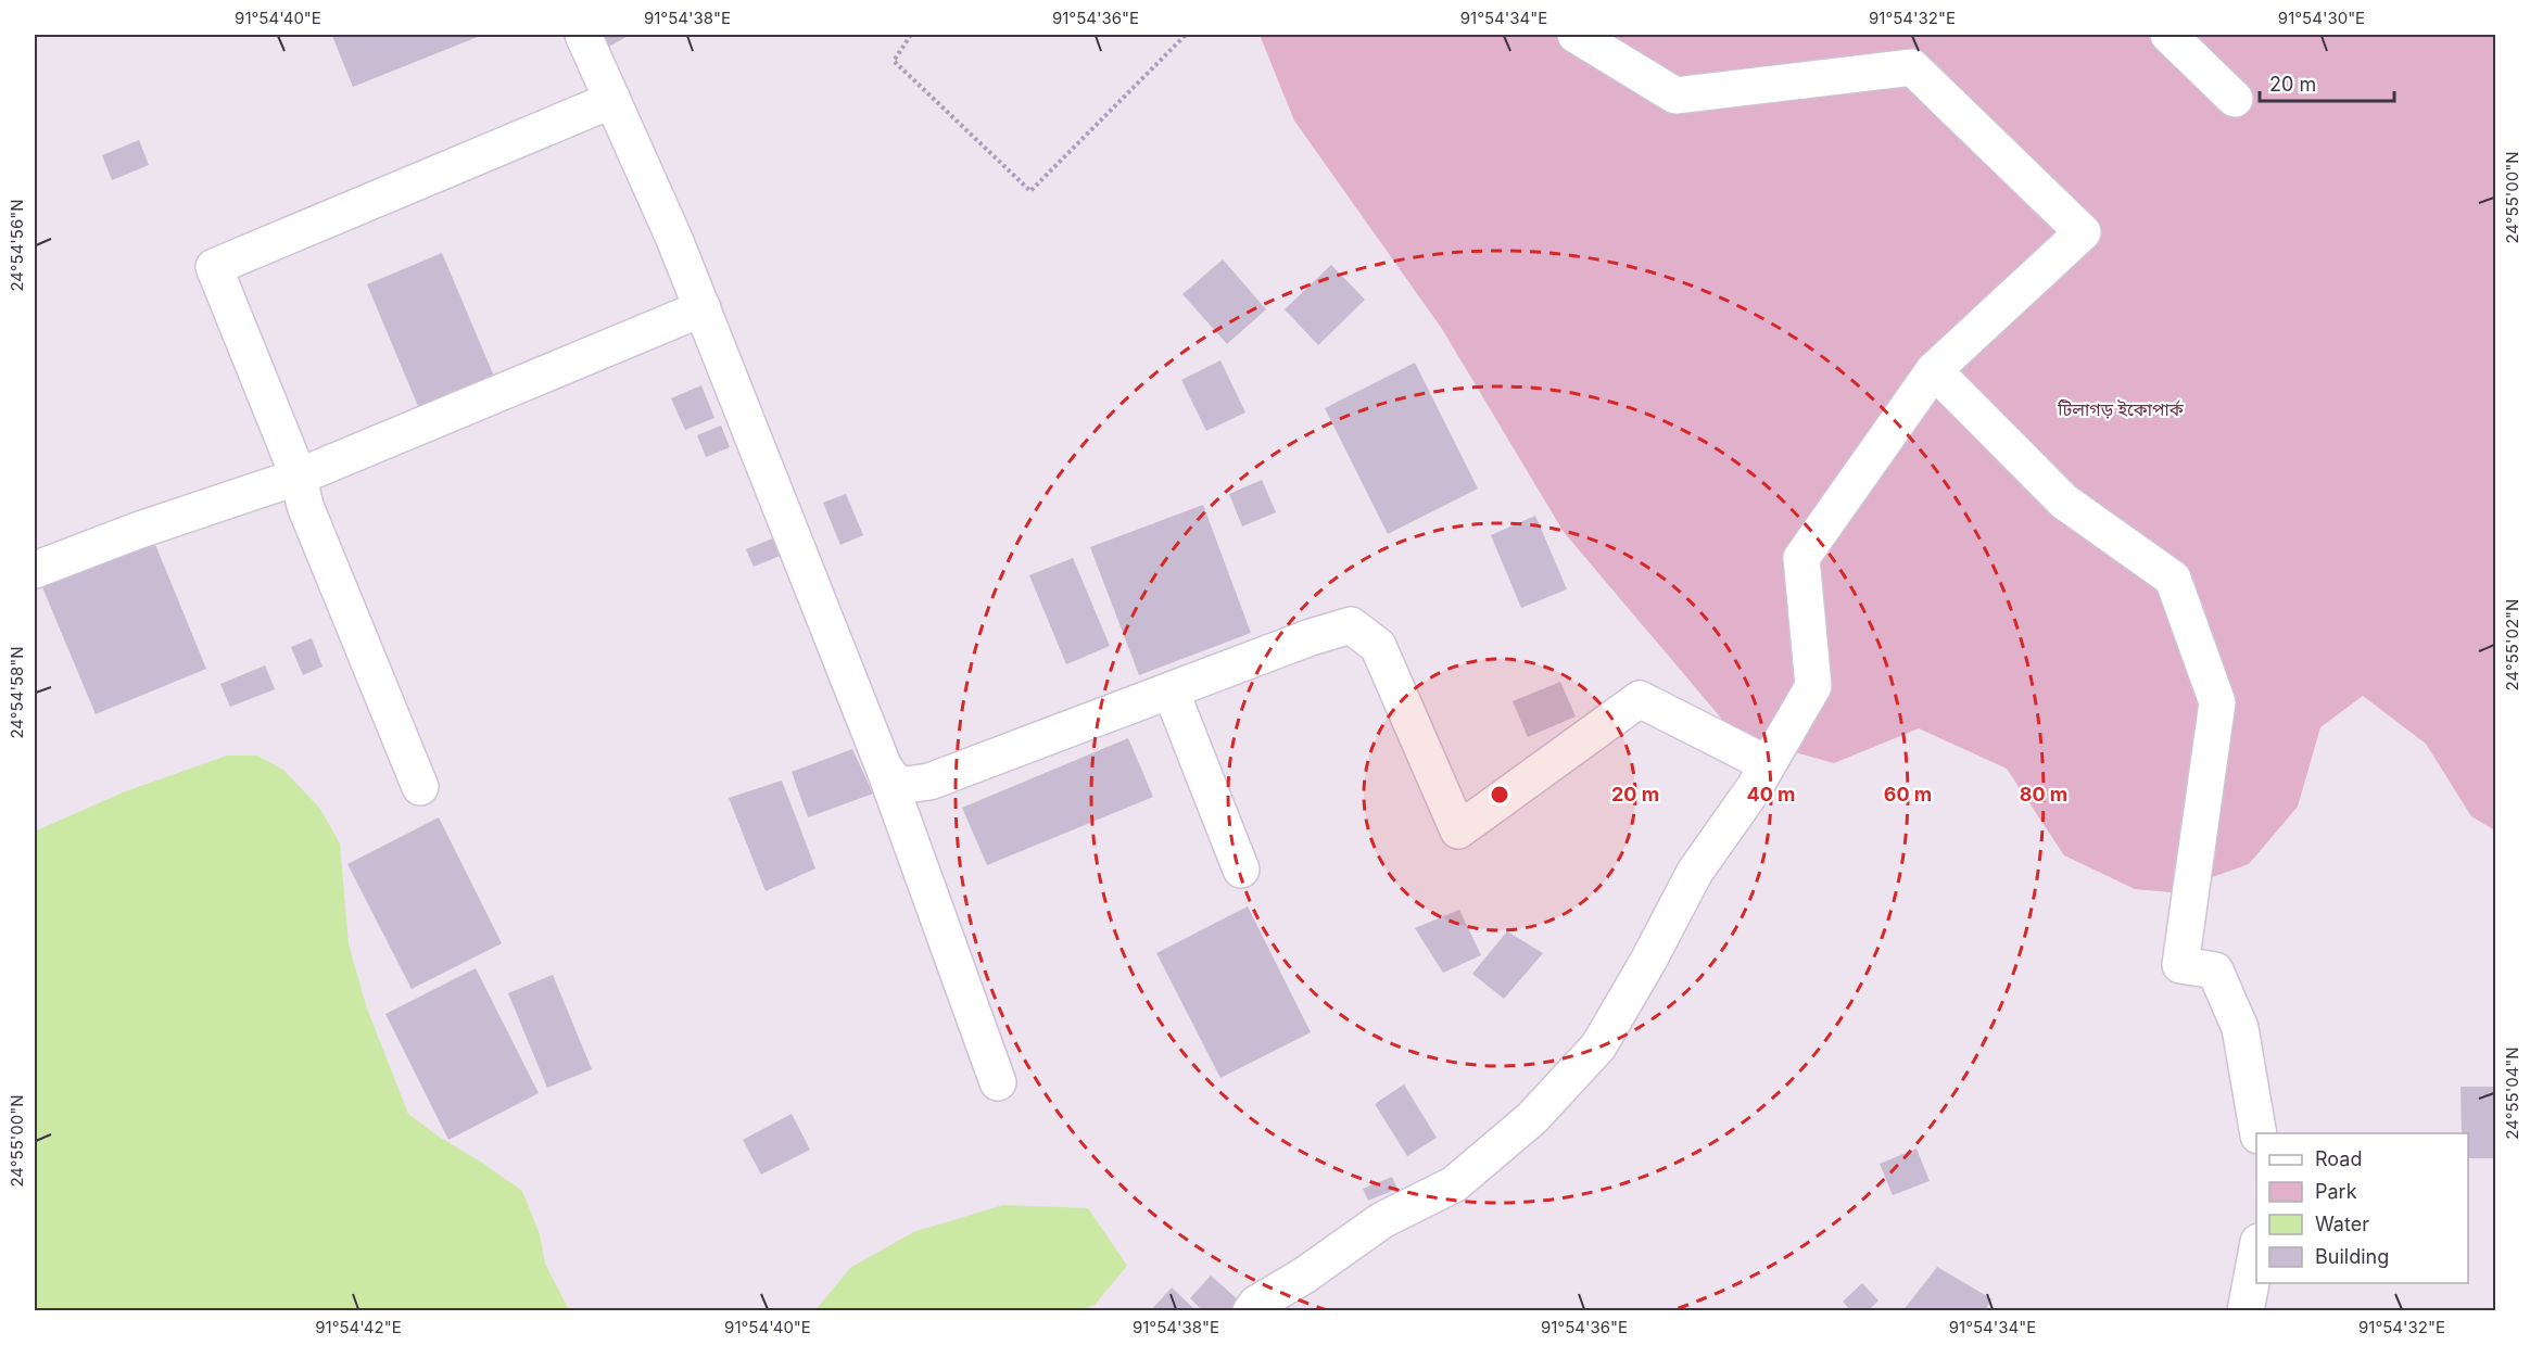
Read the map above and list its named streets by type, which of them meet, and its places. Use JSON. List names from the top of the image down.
{
  "parks": ["টিলাগড় ইকোপার্ক"],
  "legend": [
    "Road",
    "Park",
    "Water",
    "Building"
  ],
  "scale_bar": "20 m",
  "coordinates": [
    "91°54'40\"E",
    "91°54'38\"E",
    "91°54'36\"E",
    "91°54'34\"E",
    "91°54'32\"E",
    "91°54'30\"E",
    "24°55'00\"N",
    "24°54'56\"N",
    "24°55'02\"N",
    "24°54'58\"N",
    "24°55'04\"N",
    "91°54'42\"E"
  ],
  "rings": [
    "20 m",
    "40 m",
    "60 m",
    "80 m"
  ]
}
